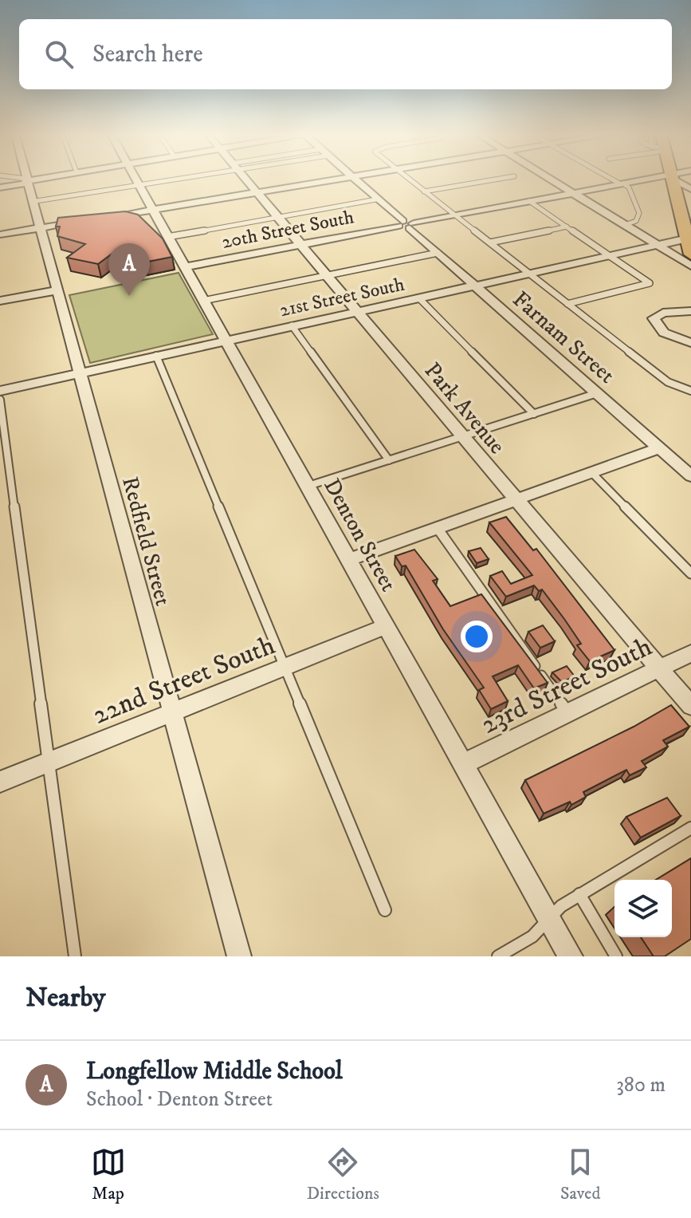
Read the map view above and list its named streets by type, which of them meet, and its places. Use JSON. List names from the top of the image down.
{
  "streets": {
    "street": [
      "20th Street South",
      "21st Street South",
      "Farnam Street",
      "Park Avenue",
      "Denton Street",
      "Redfield Street",
      "22nd Street South",
      "23rd Street South"
    ]
  },
  "crossings": [
    ["20th Street South", "Farnam Street"],
    ["20th Street South", "Park Avenue"],
    ["20th Street South", "Denton Street"],
    ["21st Street South", "Farnam Street"],
    ["21st Street South", "Park Avenue"],
    ["21st Street South", "Denton Street"],
    ["21st Street South", "Redfield Street"],
    ["Park Avenue", "23rd Street South"],
    ["Denton Street", "22nd Street South"],
    ["Denton Street", "23rd Street South"],
    ["Redfield Street", "22nd Street South"]
  ],
  "page": {
    "search": "Search here",
    "pins": "A",
    "heading": "Nearby",
    "list": [
      {
        "mark": "A",
        "name": "Longfellow Middle School",
        "note": "School · Denton Street",
        "value": "380 m"
      }
    ],
    "nav": ["Map", "Directions", "Saved"]
  }
}
